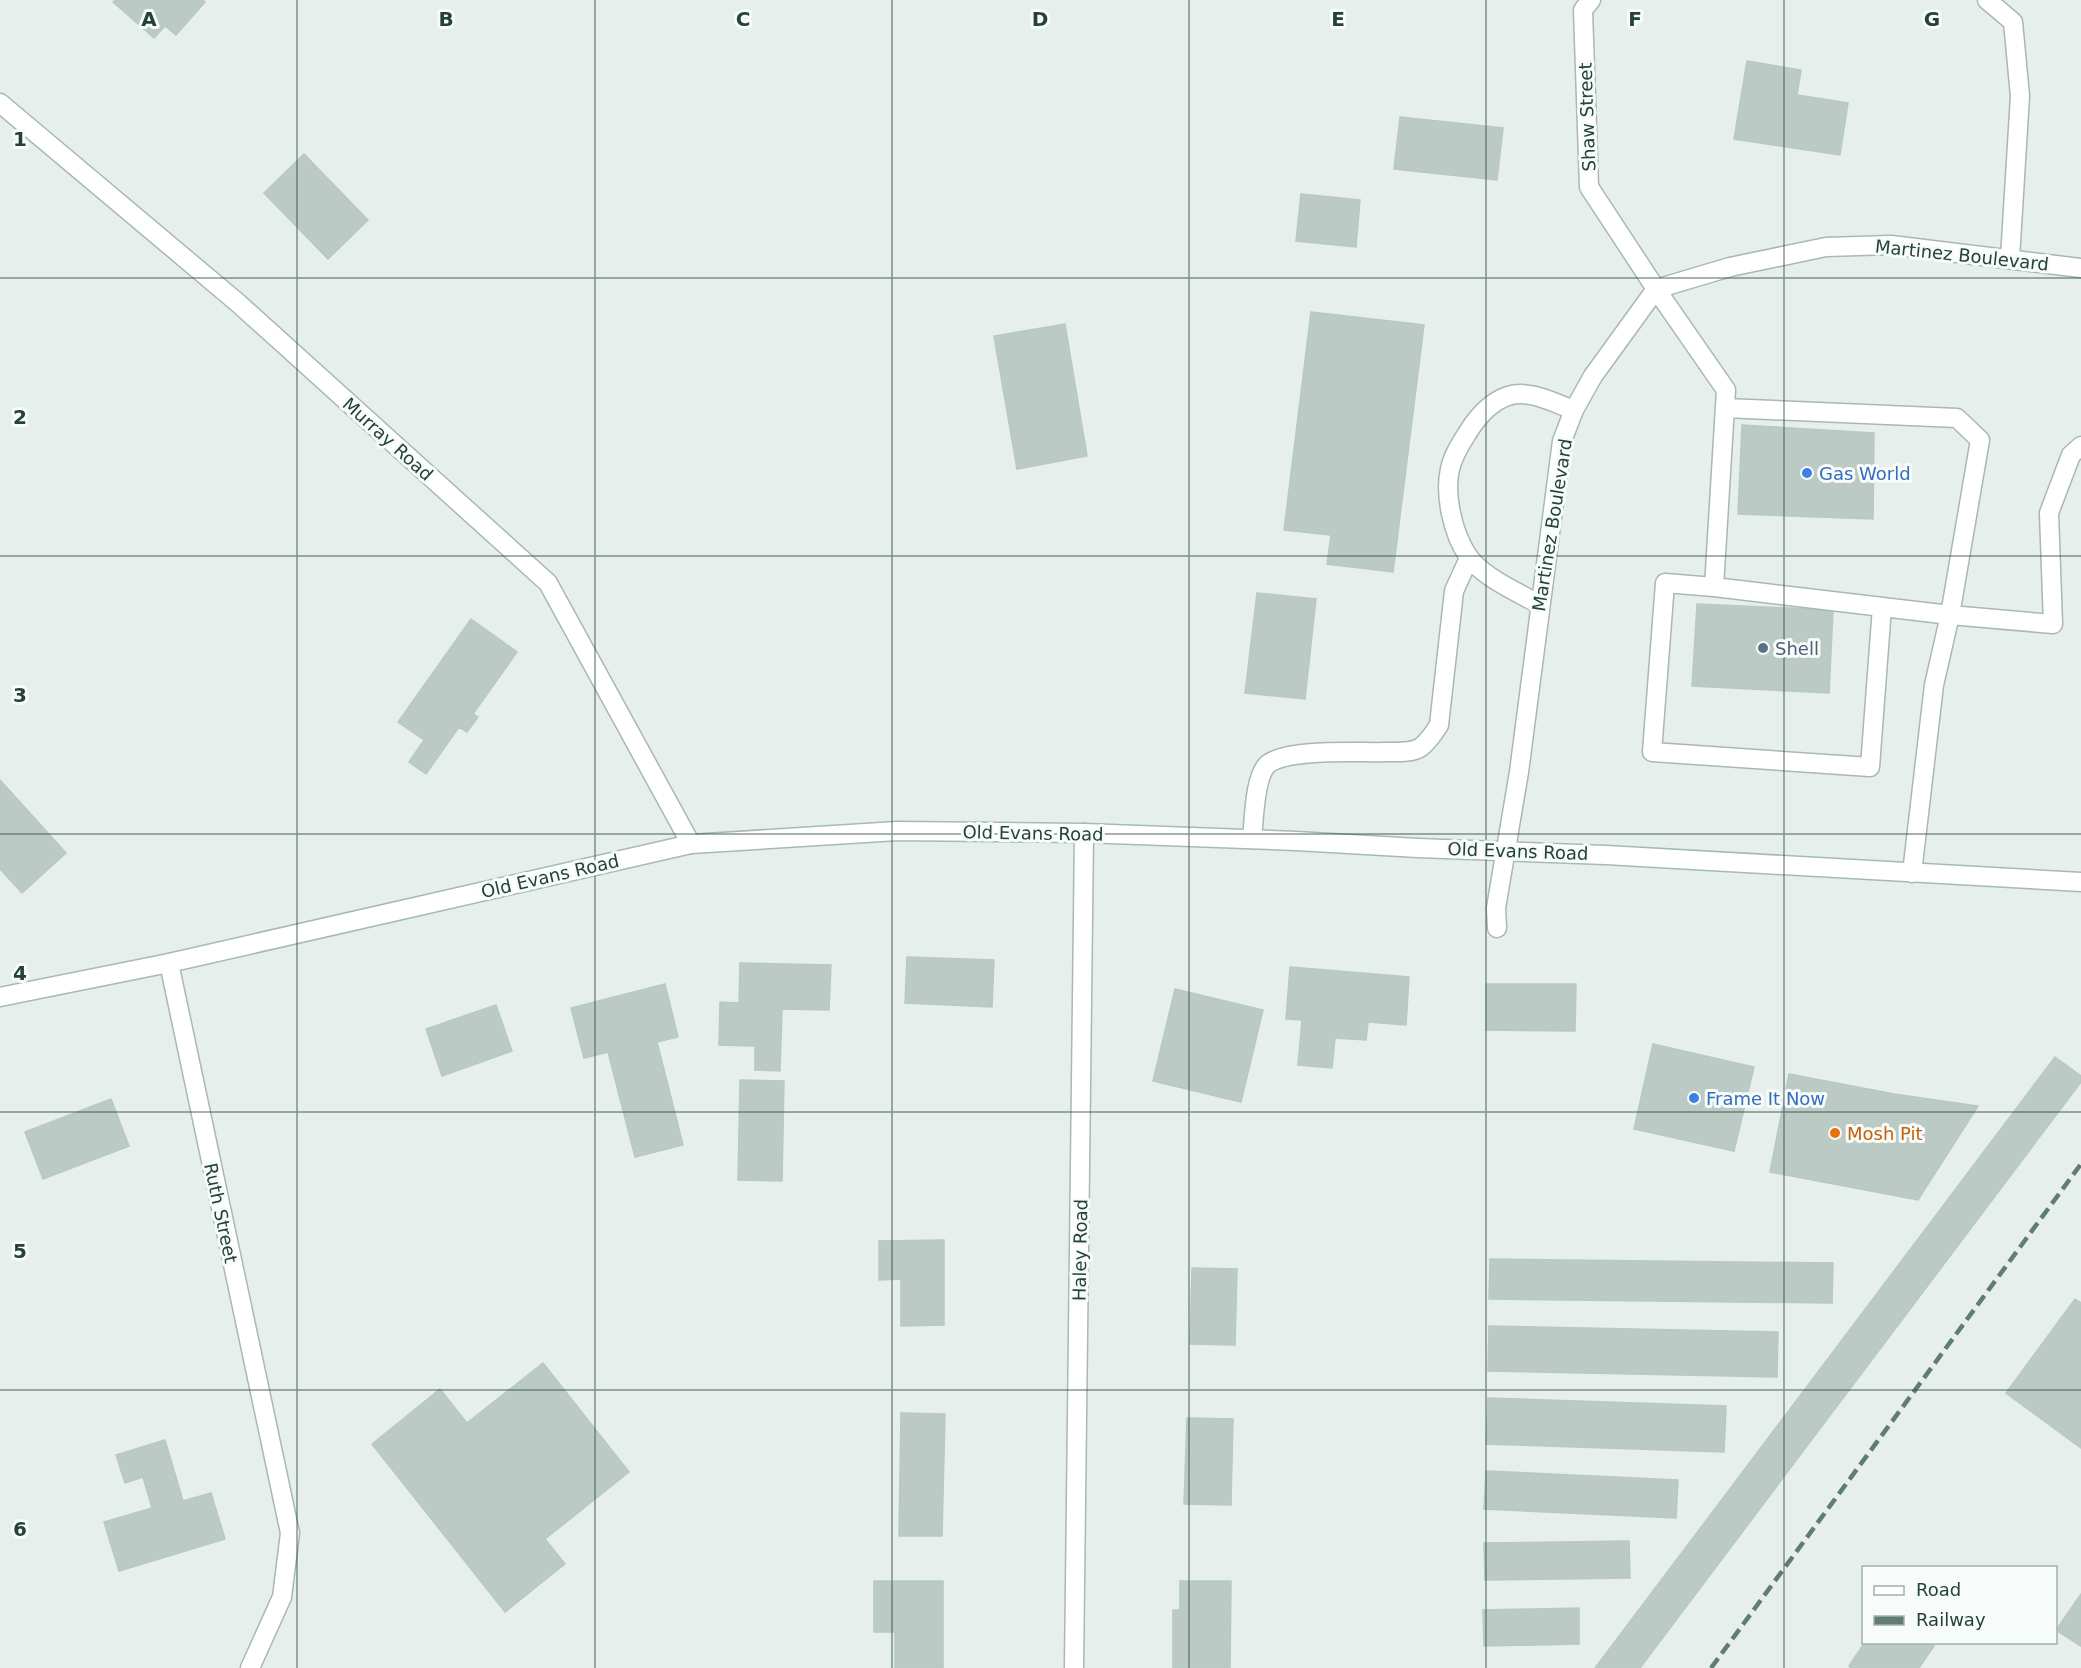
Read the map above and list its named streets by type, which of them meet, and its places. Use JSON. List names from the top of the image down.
{
  "streets": {
    "street": [
      "Shaw Street",
      "Martinez Boulevard",
      "Murray Road",
      "Old Evans Road",
      "Ruth Street",
      "Haley Road"
    ]
  },
  "crossings": [
    ["Shaw Street", "Martinez Boulevard"],
    ["Martinez Boulevard", "Old Evans Road"],
    ["Murray Road", "Old Evans Road"],
    ["Old Evans Road", "Ruth Street"],
    ["Old Evans Road", "Haley Road"]
  ],
  "places": [
    "Gas World",
    "Shell",
    "Frame It Now",
    "Mosh Pit"
  ],
  "legend": ["Road", "Railway"],
  "grid": {
    "columns": [
      "A",
      "B",
      "C",
      "D",
      "E",
      "F",
      "G"
    ],
    "rows": [
      "1",
      "2",
      "3",
      "4",
      "5",
      "6"
    ]
  }
}
